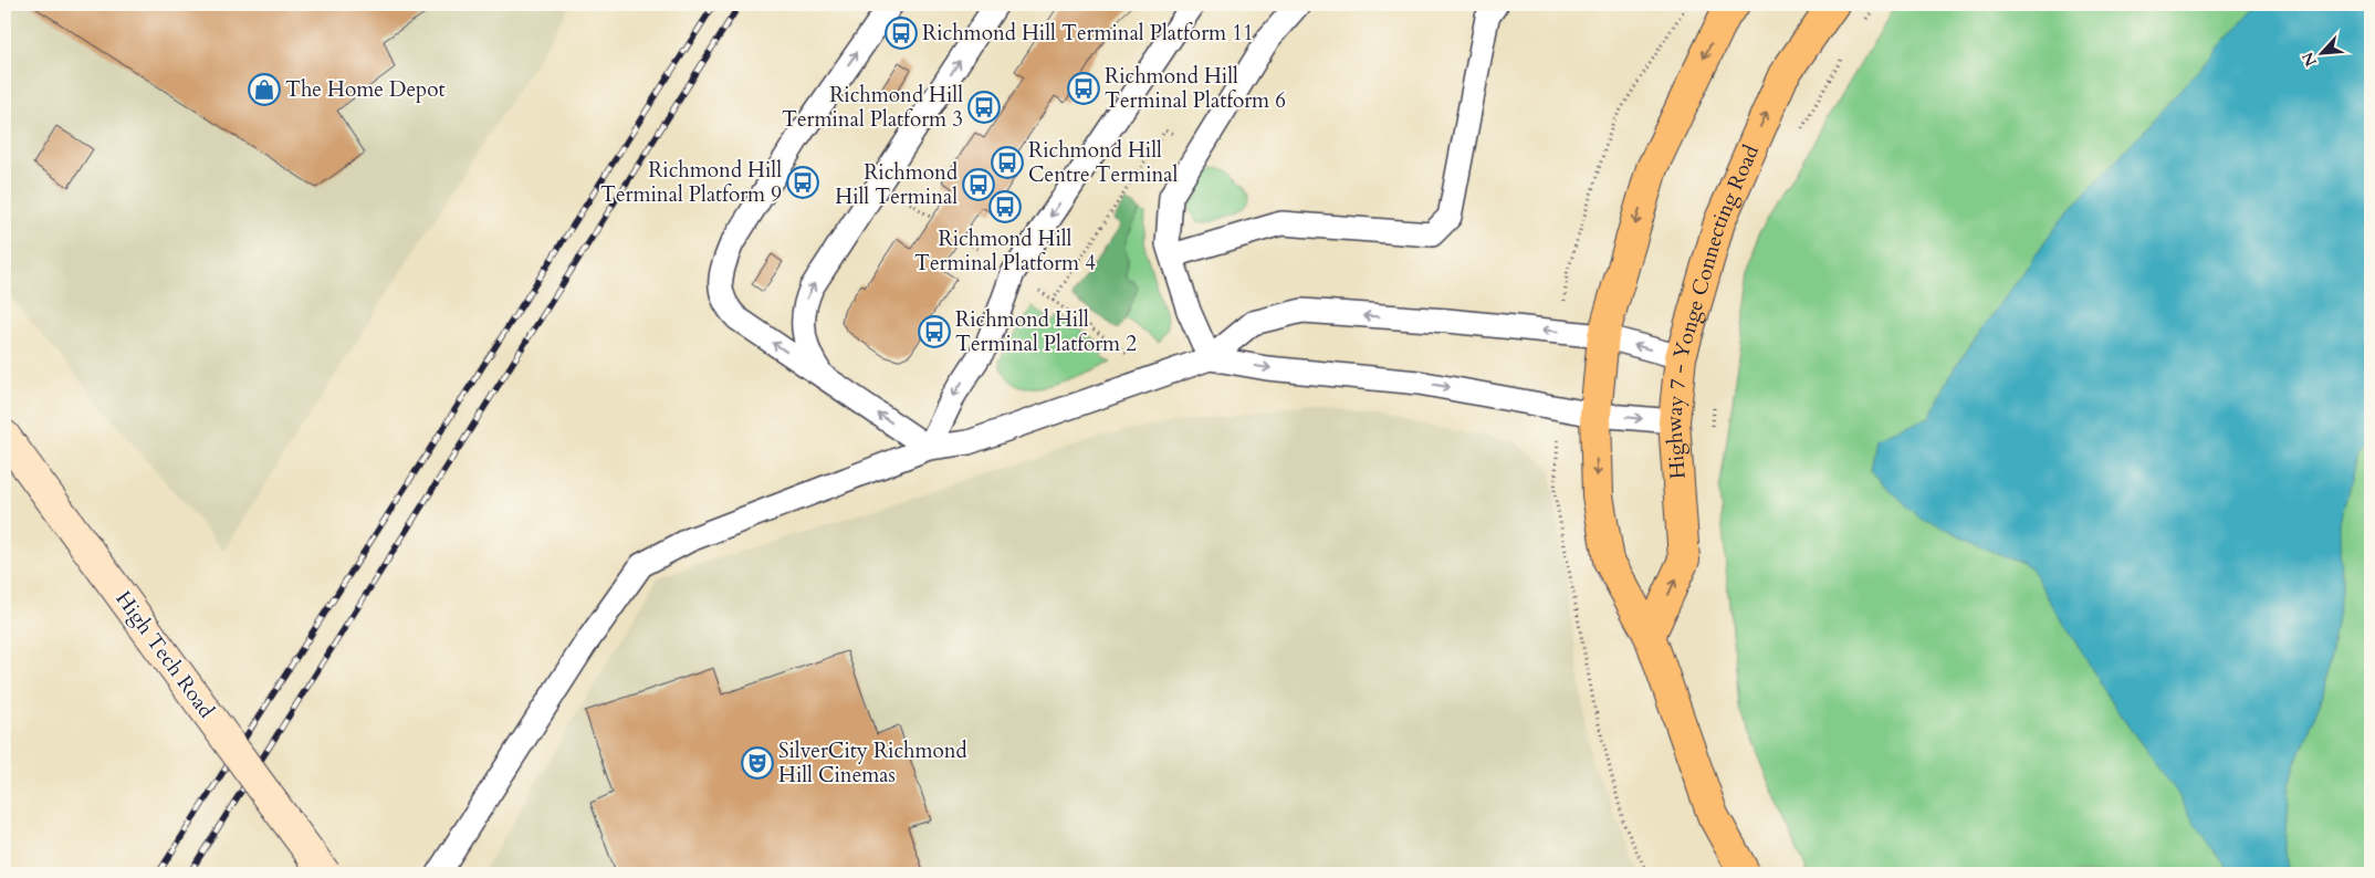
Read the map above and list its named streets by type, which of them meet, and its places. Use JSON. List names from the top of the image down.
{
  "streets": {
    "main road": ["Highway 7 - Yonge Connecting Road"],
    "street": ["High Tech Road"]
  },
  "places": {
    "bus stop": [
      "Richmond Hill Terminal Platform 11",
      "Richmond Hill Terminal Platform 6",
      "Richmond Hill Terminal Platform 3",
      "Richmond Hill Centre Terminal",
      "Richmond Hill Terminal Platform 9",
      "Richmond Hill Terminal",
      "Richmond Hill Terminal Platform 4",
      "Richmond Hill Terminal Platform 2"
    ],
    "shop": ["The Home Depot"],
    "theatre": ["SilverCity Richmond Hill Cinemas"]
  },
  "north": "bottom left"
}
